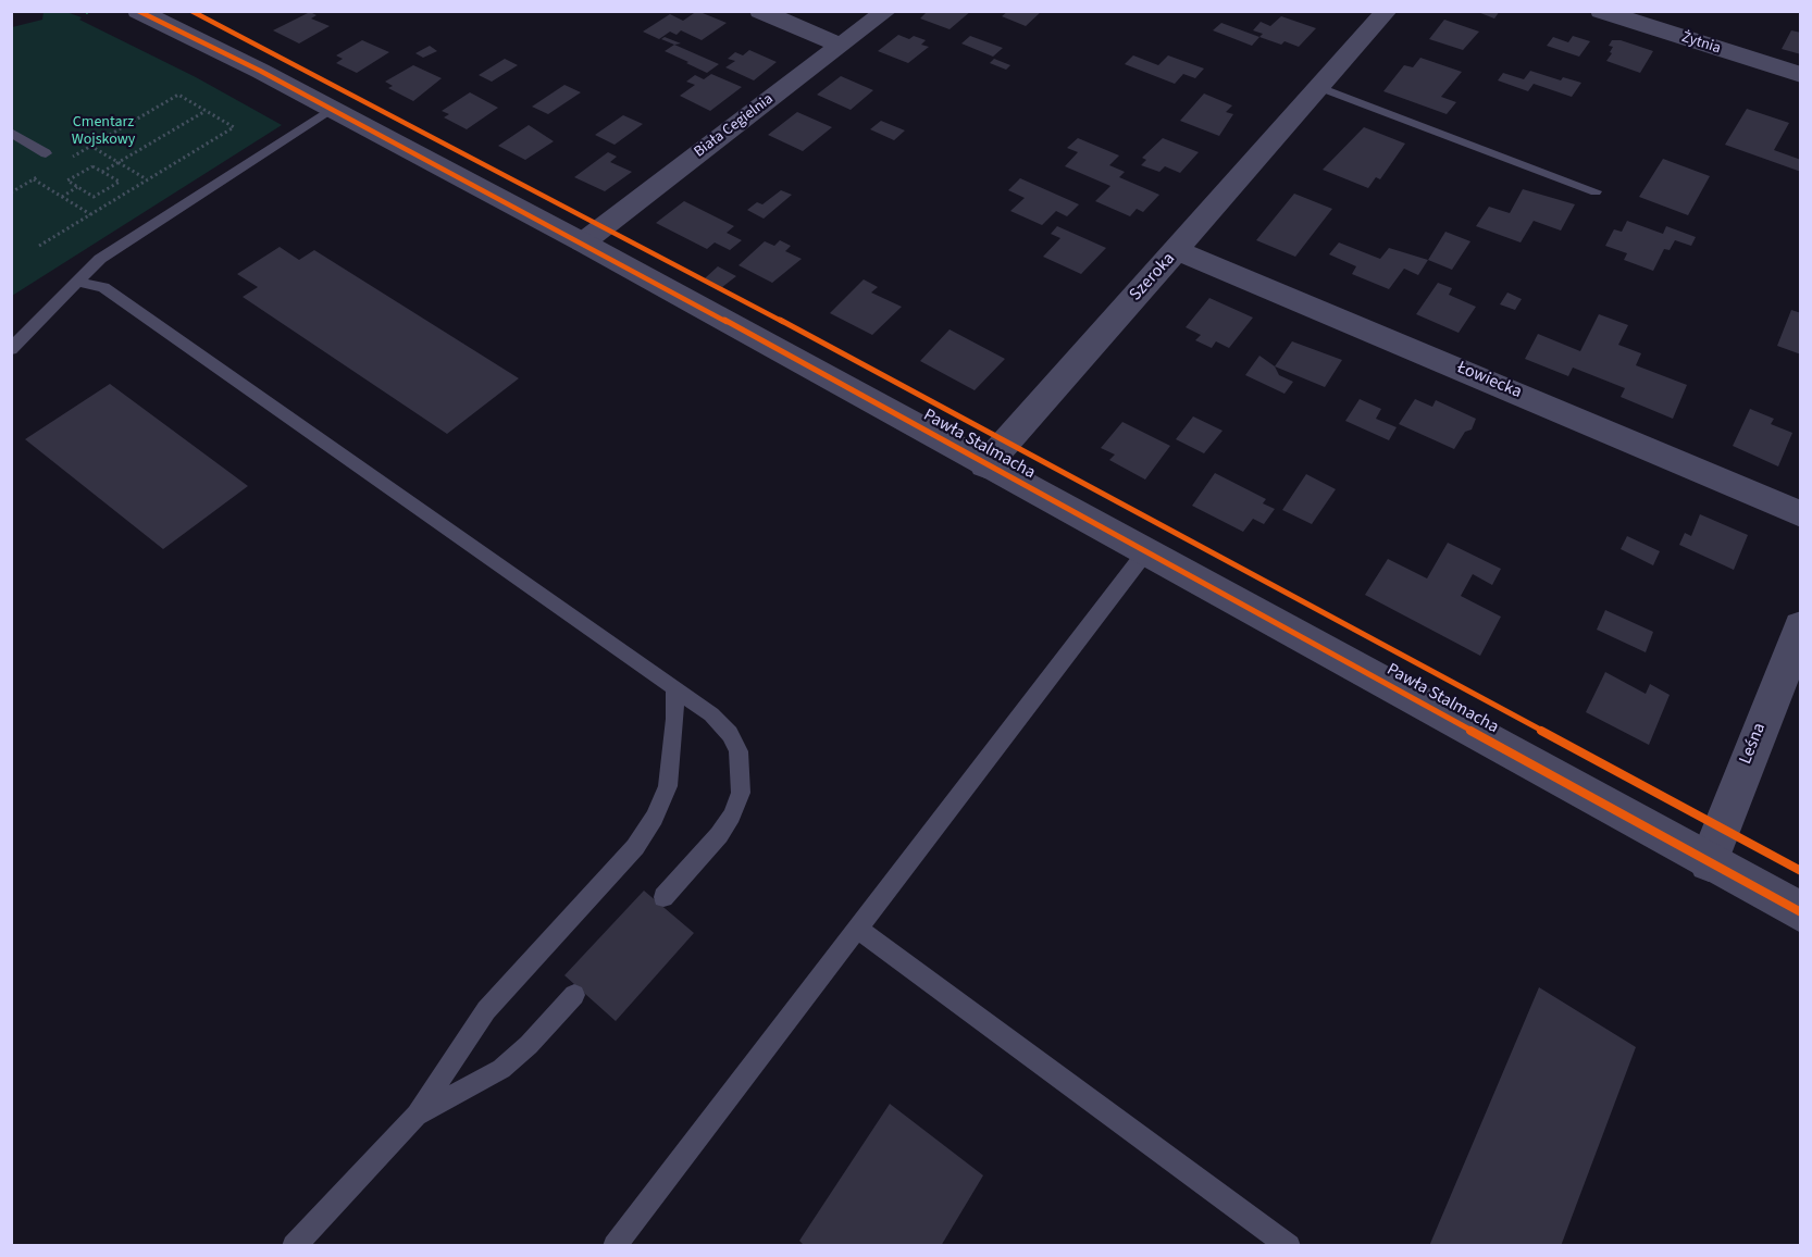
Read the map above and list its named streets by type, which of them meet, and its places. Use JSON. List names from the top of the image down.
{
  "streets": {
    "street": [
      "Żytnia",
      "Biała Cegielnia",
      "Szeroka",
      "Łowiecka",
      "Pawła Stalmacha",
      "Leśna"
    ]
  },
  "crossings": [
    ["Biała Cegielnia", "Pawła Stalmacha"],
    ["Szeroka", "Łowiecka"],
    ["Szeroka", "Pawła Stalmacha"],
    ["Pawła Stalmacha", "Leśna"]
  ],
  "parks": ["Cmentarz Wojskowy"]
}
